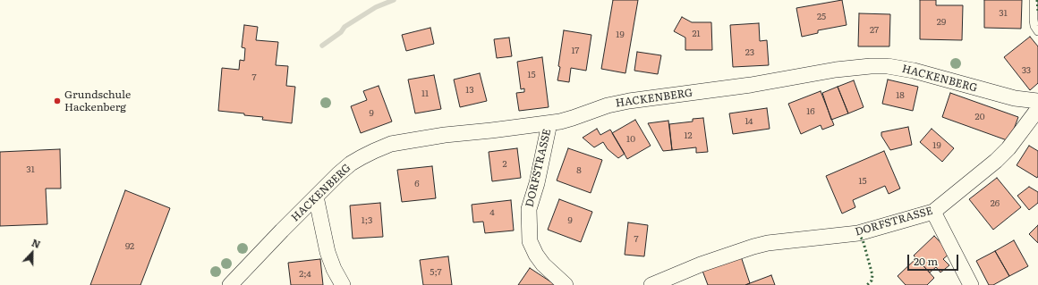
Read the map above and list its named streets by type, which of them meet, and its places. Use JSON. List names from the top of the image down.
{
  "streets": {
    "street": ["HACKENBERG", "DORFSTRASSE"]
  },
  "crossings": [
    ["HACKENBERG", "DORFSTRASSE"]
  ],
  "places": ["Grundschule Hackenberg"],
  "house_numbers": [
    "31",
    "25",
    "29",
    "27",
    "21",
    "19",
    "17",
    "23",
    "33",
    "15",
    "7",
    "13",
    "11",
    "18",
    "16",
    "9",
    "20",
    "14",
    "12",
    "10",
    "19",
    "2",
    "31",
    "8",
    "15",
    "6",
    "26",
    "4",
    "1;3",
    "9",
    "7",
    "92",
    "5;7",
    "2;4"
  ],
  "scale_bar": "20 m",
  "north": "top"
}
